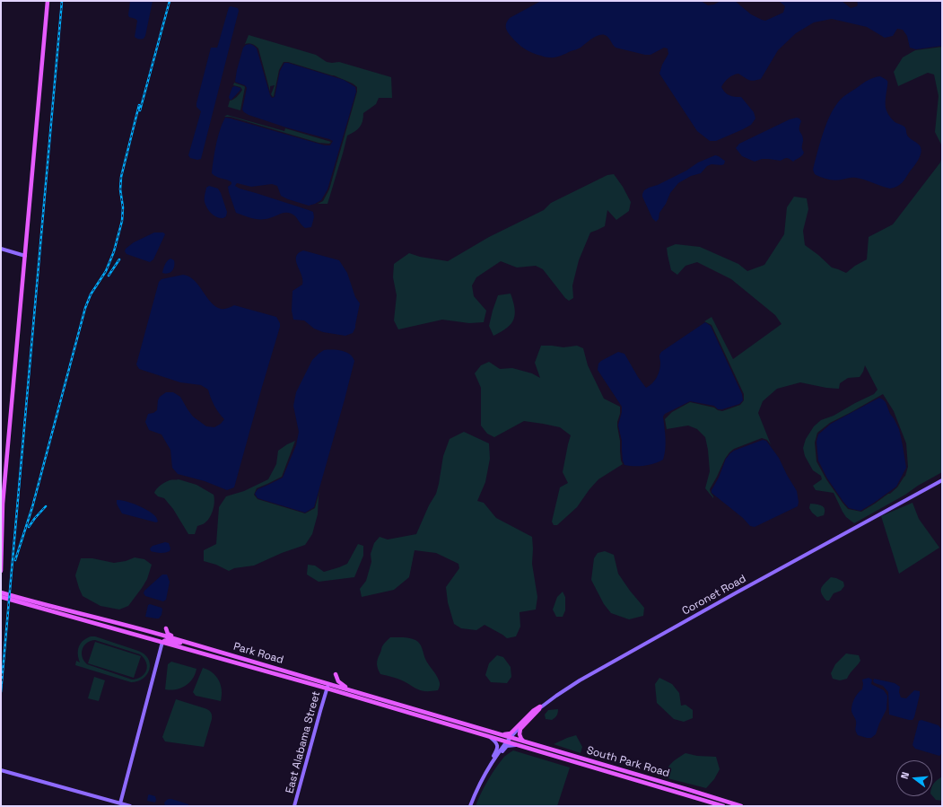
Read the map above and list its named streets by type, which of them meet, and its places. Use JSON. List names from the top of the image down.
{
  "streets": {
    "main road": ["Park Road", "South Park Road"],
    "street": ["Coronet Road", "East Alabama Street"]
  },
  "crossings": [
    ["Coronet Road", "Park Road"],
    ["Coronet Road", "South Park Road"],
    ["Park Road", "East Alabama Street"],
    ["Park Road", "South Park Road"]
  ],
  "north": "left"
}
